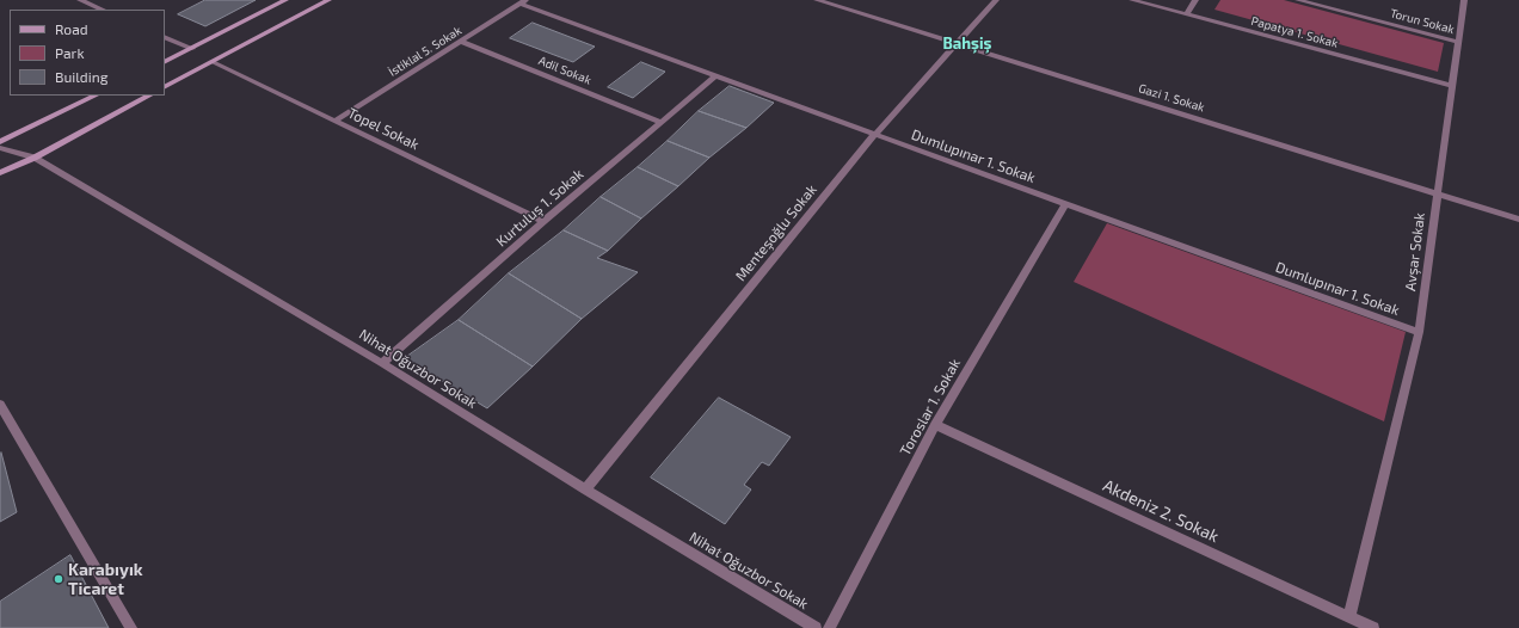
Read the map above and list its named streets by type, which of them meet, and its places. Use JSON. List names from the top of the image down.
{
  "streets": {
    "street": [
      "Torun Sokak",
      "Papatya 1. Sokak",
      "İstiklal 5. Sokak",
      "Adil Sokak",
      "Gazi 1. Sokak",
      "Topel Sokak",
      "Dumlupınar 1. Sokak",
      "Kurtuluş 1. Sokak",
      "Menteşoğlu Sokak",
      "Avşar Sokak",
      "Nihat Oğuzbor Sokak",
      "Toroslar 1. Sokak",
      "Akdeniz 2. Sokak"
    ]
  },
  "crossings": [
    ["Torun Sokak", "Avşar Sokak"],
    ["Papatya 1. Sokak", "Avşar Sokak"],
    ["İstiklal 5. Sokak", "Adil Sokak"],
    ["İstiklal 5. Sokak", "Topel Sokak"],
    ["İstiklal 5. Sokak", "Dumlupınar 1. Sokak"],
    ["Adil Sokak", "Kurtuluş 1. Sokak"],
    ["Gazi 1. Sokak", "Menteşoğlu Sokak"],
    ["Gazi 1. Sokak", "Avşar Sokak"],
    ["Topel Sokak", "Kurtuluş 1. Sokak"],
    ["Dumlupınar 1. Sokak", "Kurtuluş 1. Sokak"],
    ["Dumlupınar 1. Sokak", "Menteşoğlu Sokak"],
    ["Dumlupınar 1. Sokak", "Avşar Sokak"],
    ["Dumlupınar 1. Sokak", "Toroslar 1. Sokak"],
    ["Kurtuluş 1. Sokak", "Nihat Oğuzbor Sokak"],
    ["Menteşoğlu Sokak", "Nihat Oğuzbor Sokak"],
    ["Avşar Sokak", "Akdeniz 2. Sokak"],
    ["Toroslar 1. Sokak", "Akdeniz 2. Sokak"]
  ],
  "districts": ["Bahşiş"],
  "places": ["Karabıyık Ticaret"],
  "legend": ["Road", "Park", "Building"]
}
